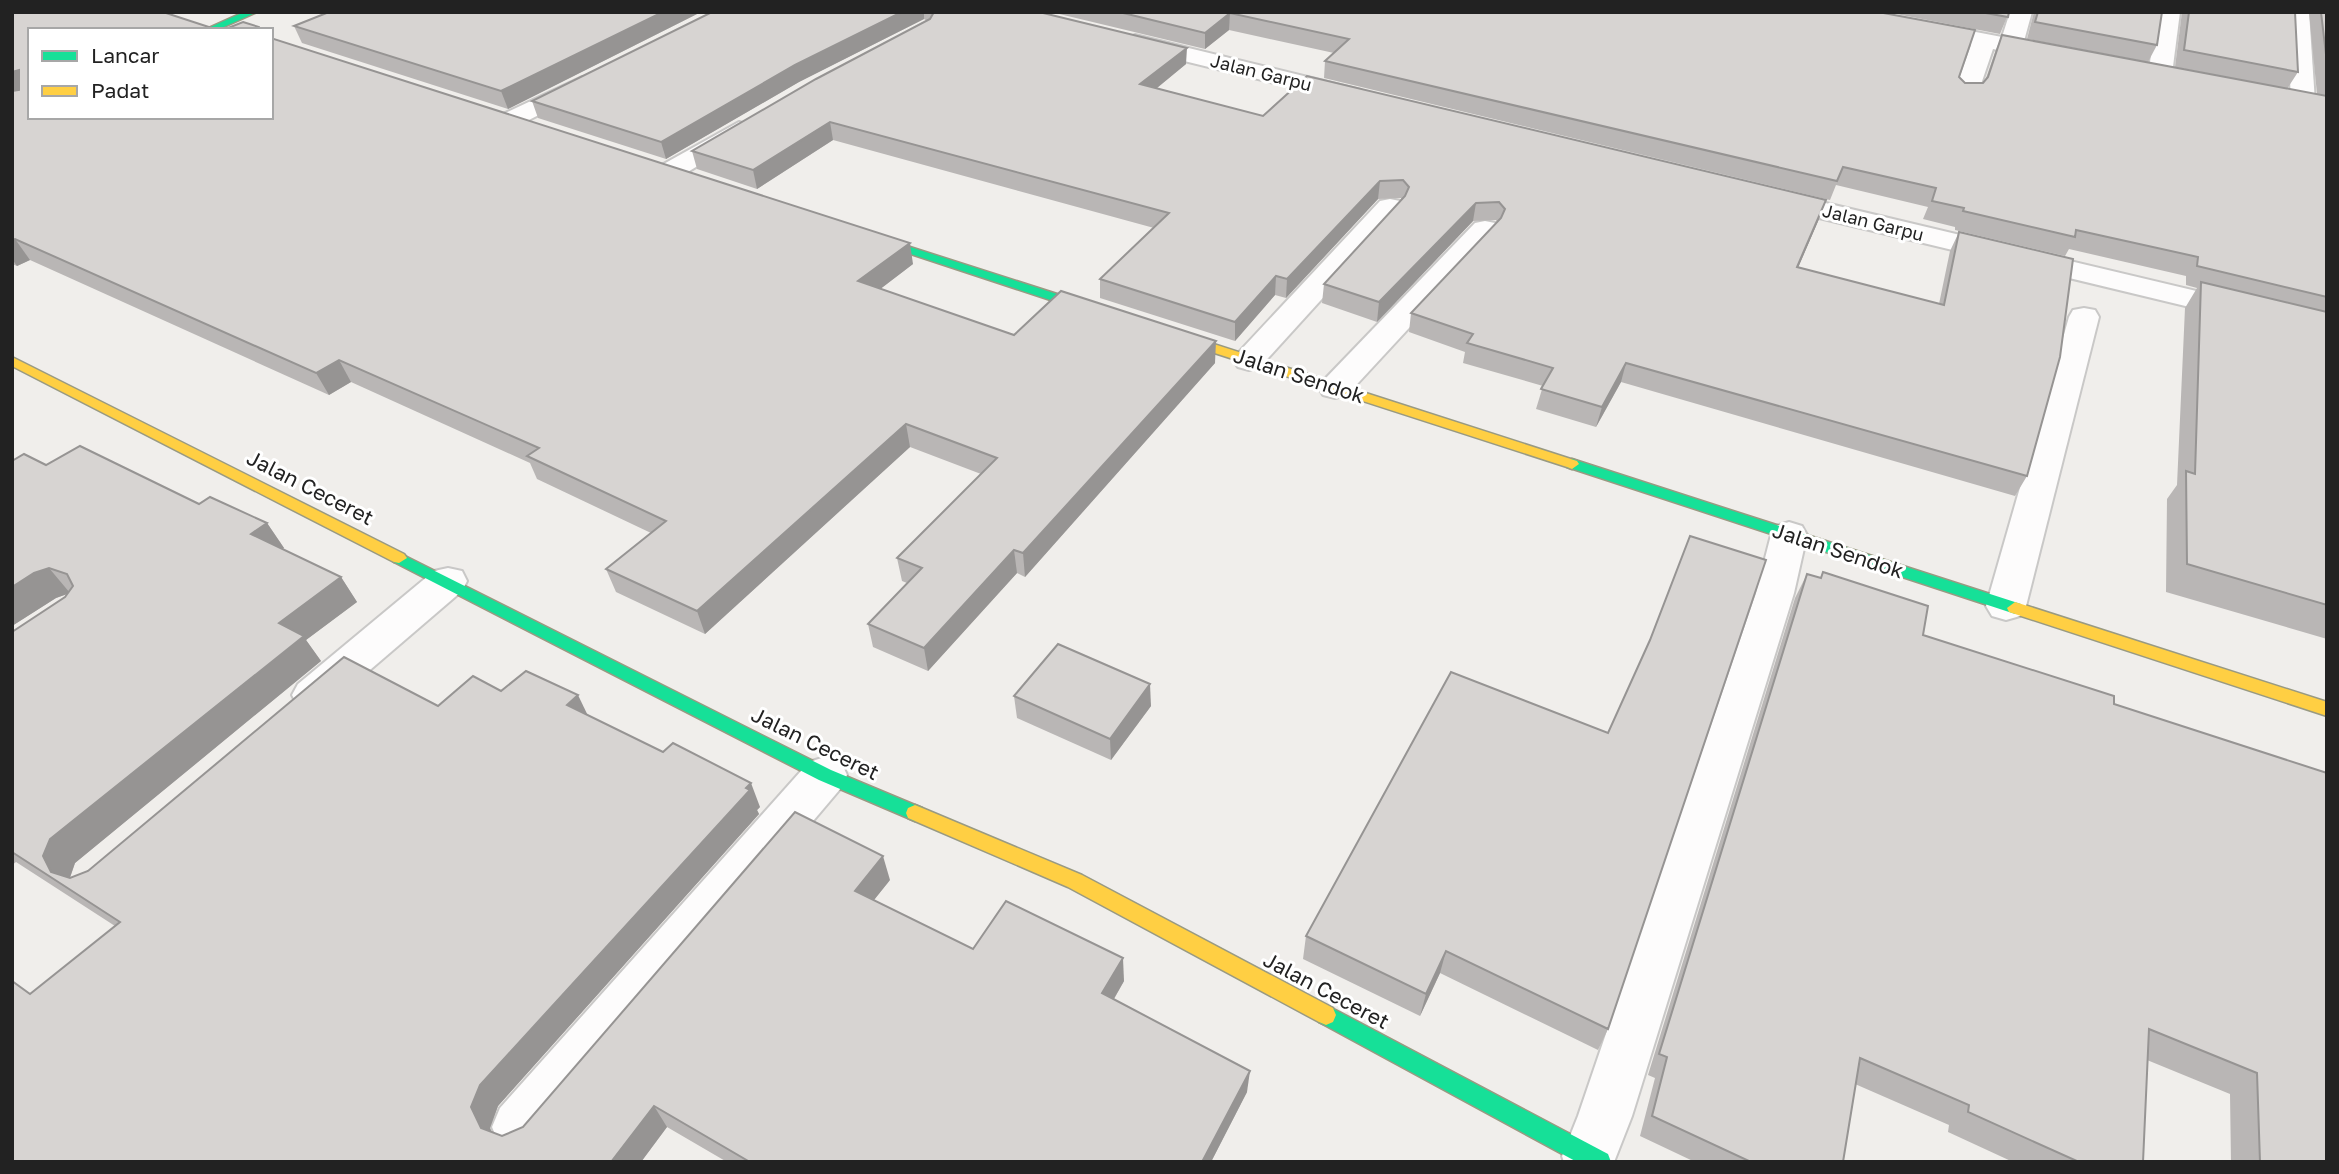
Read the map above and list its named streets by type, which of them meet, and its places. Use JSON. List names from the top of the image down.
{
  "streets": {
    "street": ["Jalan Garpu", "Jalan Sendok", "Jalan Ceceret"]
  },
  "legend": ["Lancar", "Padat"]
}
